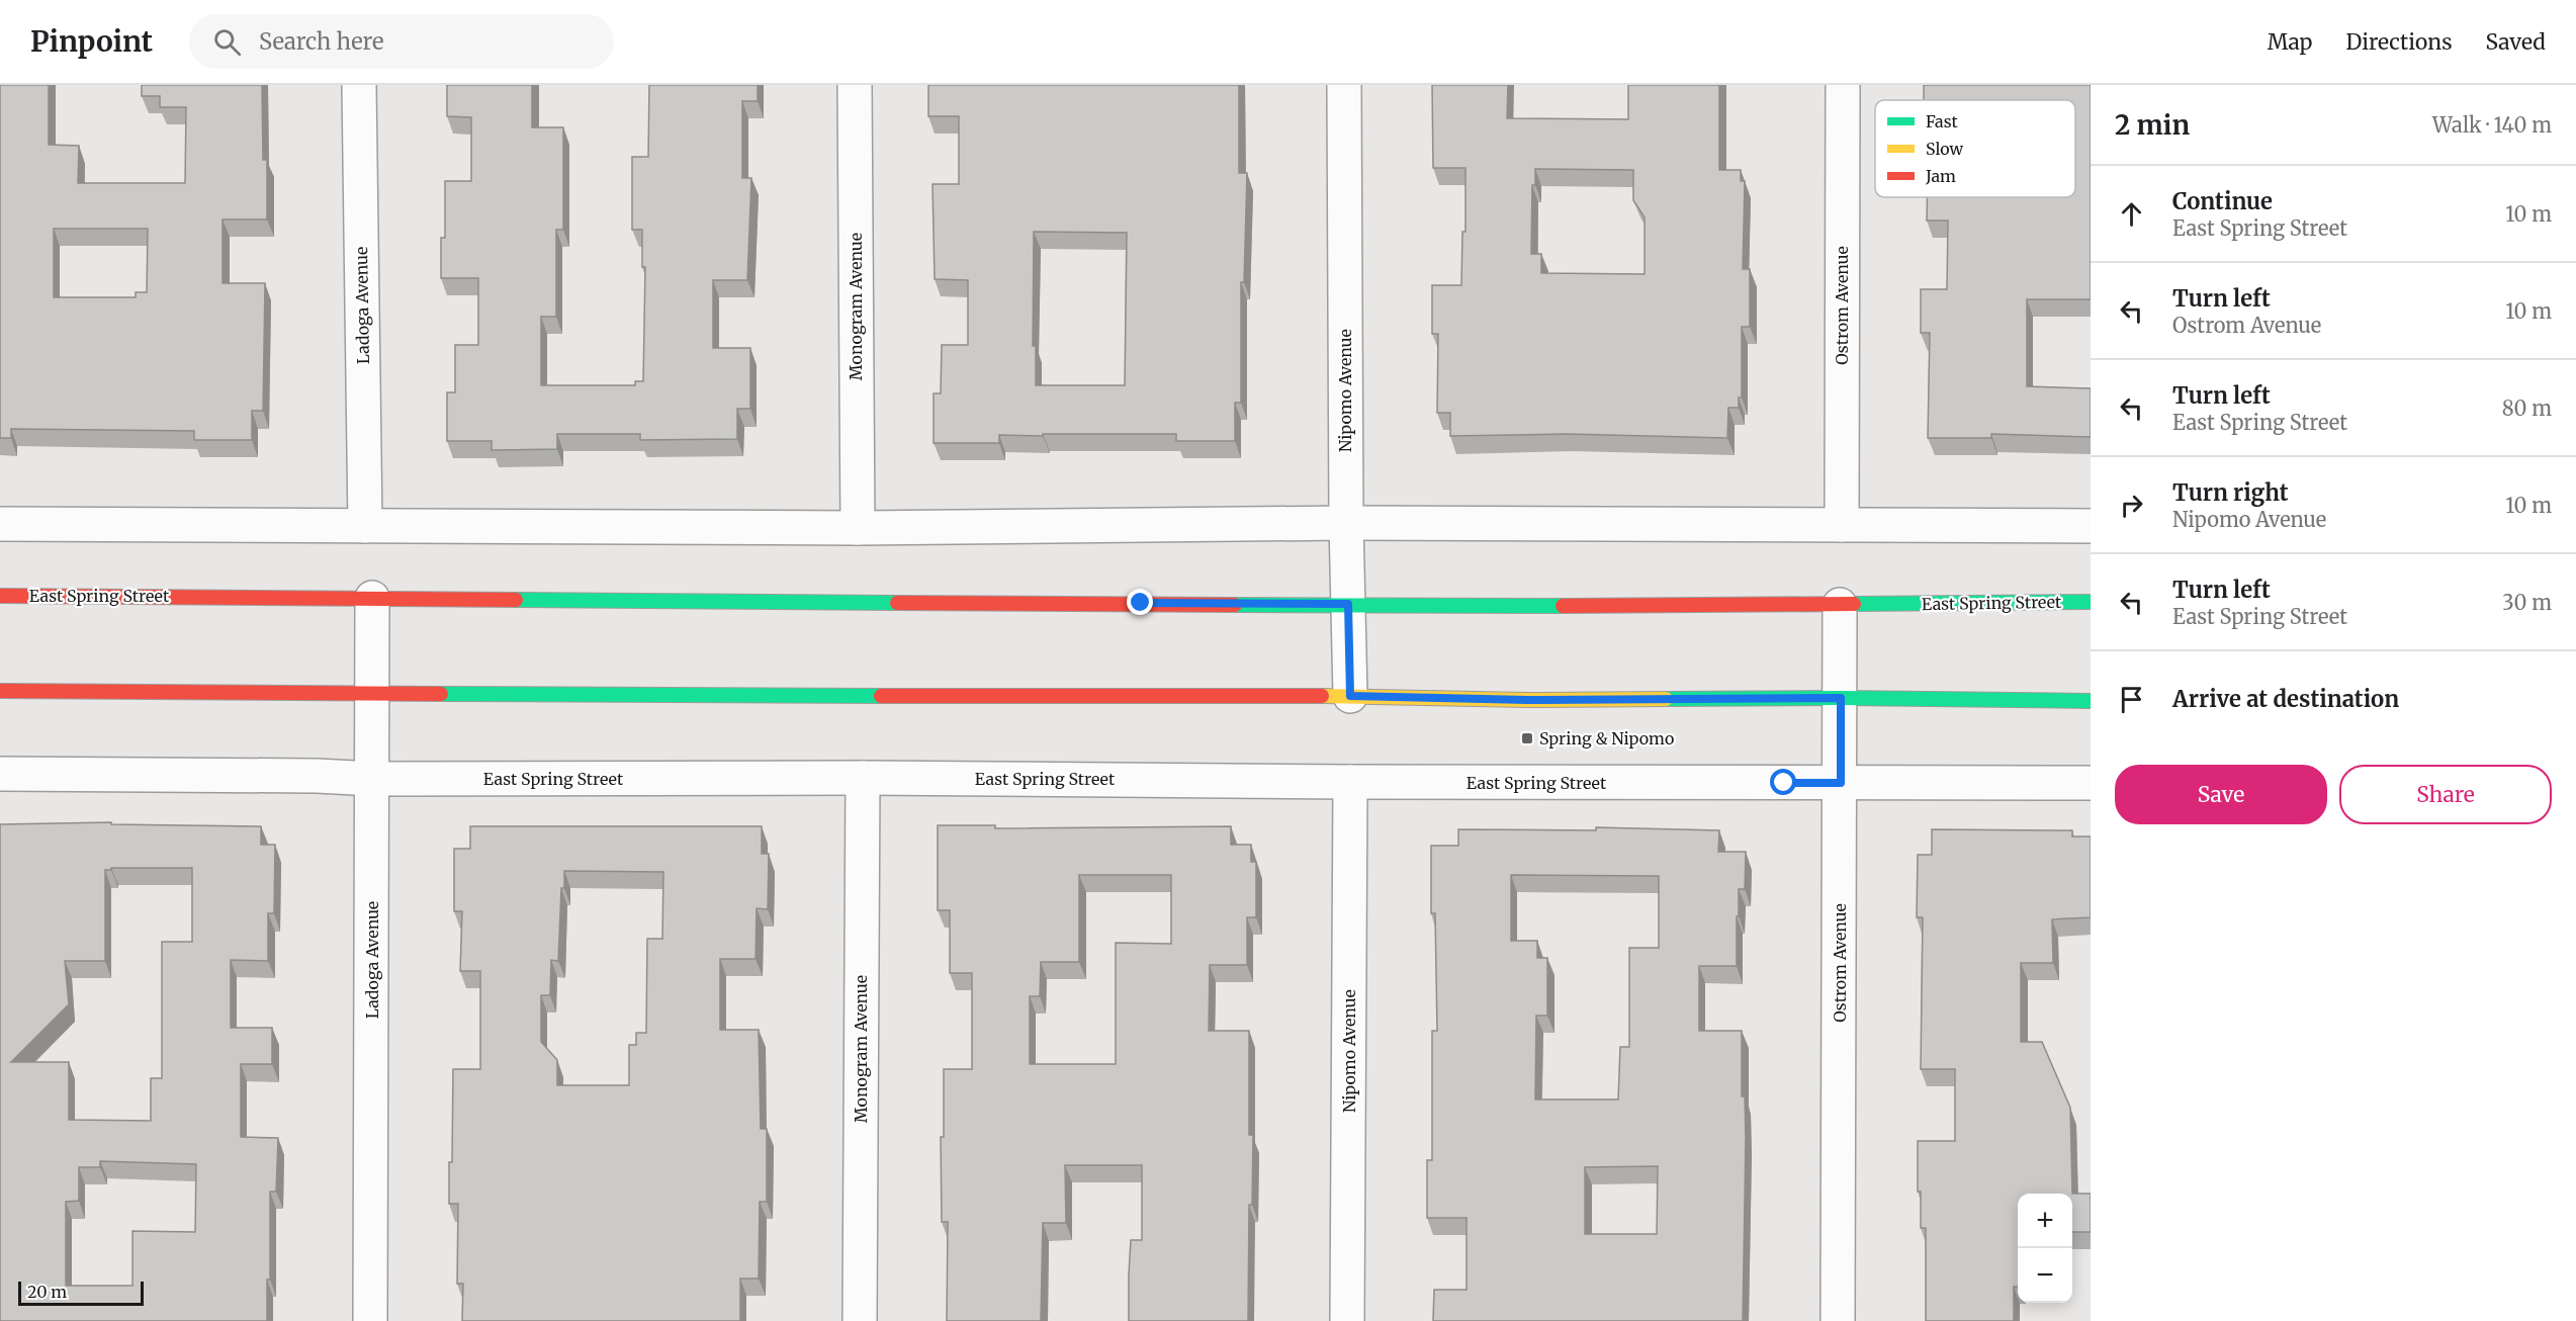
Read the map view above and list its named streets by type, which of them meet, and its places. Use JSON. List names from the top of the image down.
{
  "streets": {
    "main road": ["East Spring Street"],
    "street": [
      "Ladoga Avenue",
      "Ostrom Avenue",
      "Monogram Avenue",
      "Nipomo Avenue"
    ]
  },
  "crossings": [
    ["Ladoga Avenue", "East Spring Street"],
    ["Ostrom Avenue", "East Spring Street"],
    ["Monogram Avenue", "East Spring Street"],
    ["Nipomo Avenue", "East Spring Street"]
  ],
  "places": {
    "transit": ["Spring & Nipomo"]
  },
  "legend": ["Fast", "Slow", "Jam"],
  "scale_bar": "20 m",
  "page": {
    "header": "Pinpoint",
    "search": "Search here",
    "nav": ["Map", "Directions", "Saved"],
    "heading": ["2 min", "Walk · 140 m"],
    "list": [
      ["Continue", "East Spring Street", "10 m"],
      ["Turn left", "Ostrom Avenue", "10 m"],
      ["Turn left", "East Spring Street", "80 m"],
      ["Turn right", "Nipomo Avenue", "10 m"],
      ["Turn left", "East Spring Street", "30 m"],
      "Arrive at destination"
    ],
    "buttons": ["Save", "Share"],
    "map_buttons": ["+", "−"],
    "scale": "20 m"
  }
}
